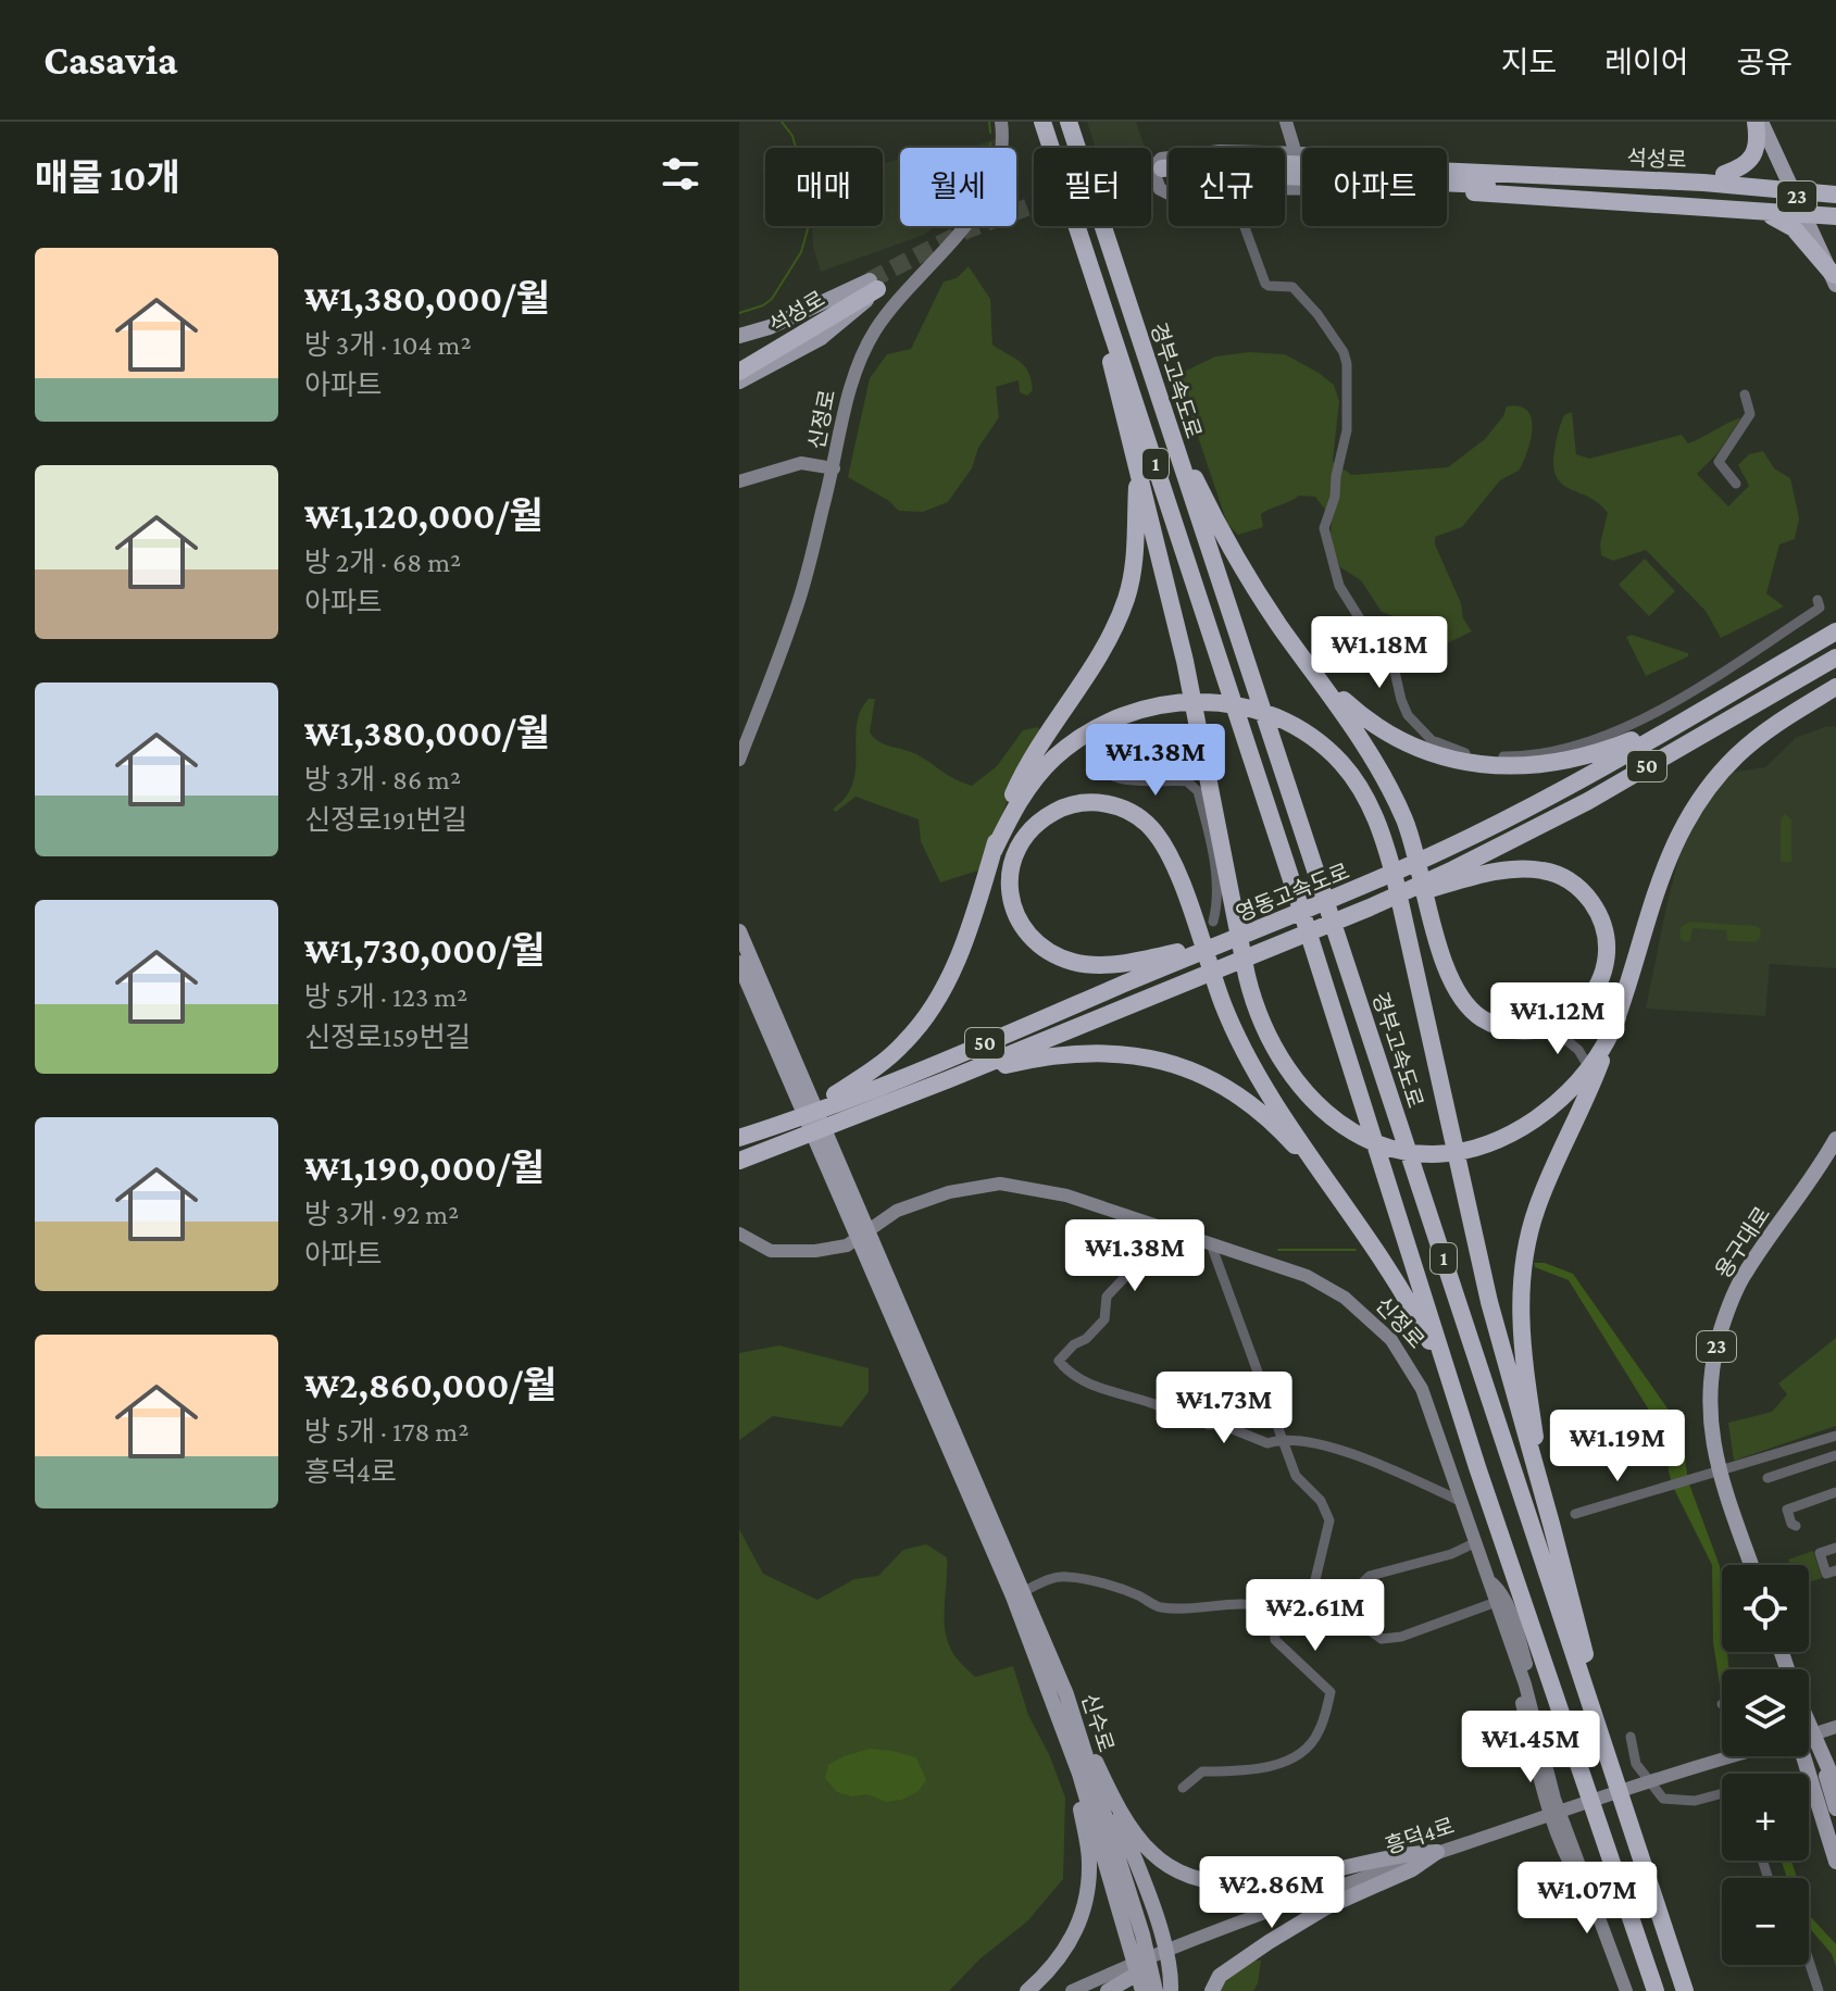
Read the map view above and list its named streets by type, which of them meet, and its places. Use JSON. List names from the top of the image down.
{
  "streets": {
    "highway": [
      "석성로",
      "경부고속도로",
      "1",
      "50",
      "영동고속도로"
    ],
    "main road": ["23", "용구대로", "신수로"],
    "street": ["신정로", "흥덕4로"]
  },
  "crossings": [
    ["50", "영동고속도로"]
  ],
  "page": {
    "header": "Casavia",
    "nav": ["지도", "레이어", "공유"],
    "heading": "매물 10개",
    "chip": [
      "매매",
      "월세",
      "필터",
      "신규",
      "아파트"
    ],
    "list": [
      {
        "name": "₩1,380,000/월",
        "note": "방 3개 · 104 m² · 아파트"
      },
      {
        "name": "₩1,120,000/월",
        "note": "방 2개 · 68 m² · 아파트"
      },
      {
        "name": "₩1,380,000/월",
        "note": "방 3개 · 86 m² · 신정로191번길"
      },
      {
        "name": "₩1,730,000/월",
        "note": "방 5개 · 123 m² · 신정로159번길"
      },
      {
        "name": "₩1,190,000/월",
        "note": "방 3개 · 92 m² · 아파트"
      },
      {
        "name": "₩2,860,000/월",
        "note": "방 5개 · 178 m² · 흥덕4로"
      }
    ],
    "price": [
      "₩1.18M",
      "₩1.38M",
      "₩1.12M",
      "₩1.38M",
      "₩1.73M",
      "₩1.19M",
      "₩2.61M",
      "₩1.45M",
      "₩2.86M",
      "₩1.07M"
    ],
    "map_buttons": ["+", "−"]
  }
}
